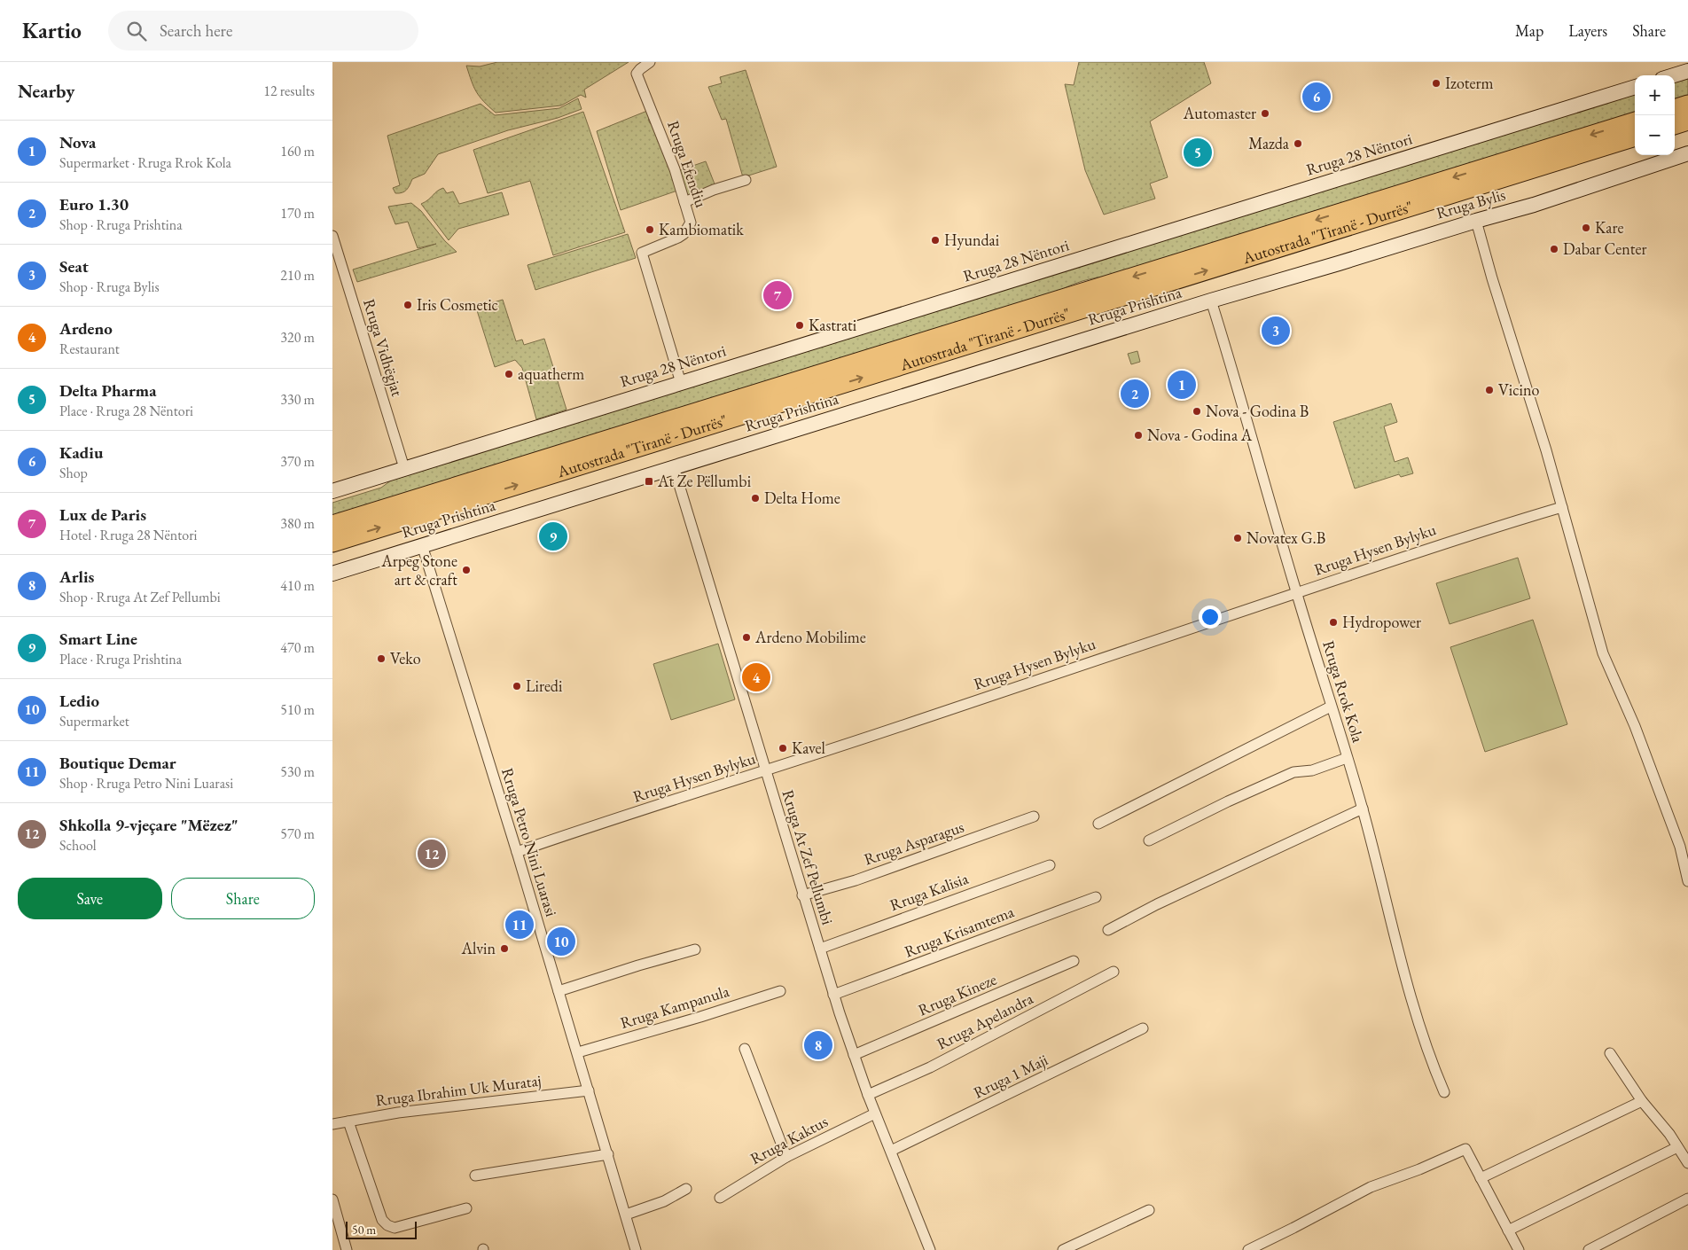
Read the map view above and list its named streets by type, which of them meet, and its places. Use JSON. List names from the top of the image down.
{
  "streets": {
    "highway": ["Autostrada \"Tiranë - Durrës\""],
    "main road": ["Rruga 28 Nëntori", "Rruga Bylis", "Rruga Prishtina"],
    "street": [
      "Rruga Efendiu",
      "Rruga Vidhëgjat",
      "Rruga Hysen Bylyku",
      "Rruga Rrok Kola",
      "Rruga Petro Nini Luarasi",
      "Rruga Asparagus",
      "Rruga At Zef Pellumbi",
      "Rruga Kalisia",
      "Rruga Krisamtema",
      "Rruga Kineze",
      "Rruga Kampanula",
      "Rruga Apelandra",
      "Rruga 1 Maji",
      "Rruga Ibrahim Uk Murataj",
      "Rruga Kaktus"
    ]
  },
  "crossings": [
    ["Rruga 28 Nëntori", "Rruga Efendiu"],
    ["Rruga 28 Nëntori", "Rruga Vidhëgjat"],
    ["Rruga Bylis", "Rruga Prishtina"],
    ["Rruga Bylis", "Rruga Rrok Kola"],
    ["Rruga Prishtina", "Rruga Rrok Kola"],
    ["Rruga Prishtina", "Rruga Petro Nini Luarasi"],
    ["Rruga Prishtina", "Rruga At Zef Pellumbi"],
    ["Rruga Hysen Bylyku", "Rruga Rrok Kola"],
    ["Rruga Hysen Bylyku", "Rruga Petro Nini Luarasi"],
    ["Rruga Hysen Bylyku", "Rruga At Zef Pellumbi"],
    ["Rruga Petro Nini Luarasi", "Rruga Kampanula"],
    ["Rruga Petro Nini Luarasi", "Rruga Ibrahim Uk Murataj"],
    ["Rruga Asparagus", "Rruga At Zef Pellumbi"],
    ["Rruga At Zef Pellumbi", "Rruga Kalisia"],
    ["Rruga At Zef Pellumbi", "Rruga Krisamtema"],
    ["Rruga At Zef Pellumbi", "Rruga Kineze"],
    ["Rruga At Zef Pellumbi", "Rruga Apelandra"],
    ["Rruga At Zef Pellumbi", "Rruga 1 Maji"],
    ["Rruga At Zef Pellumbi", "Rruga Kaktus"]
  ],
  "places": {
    "other": [
      "Izoterm",
      "Automaster",
      "Mazda",
      "Kare",
      "Kambiomatik",
      "Hyundai",
      "Dabar Center",
      "Iris Cosmetic",
      "Kastrati",
      "aquatherm",
      "Vicino",
      "Nova - Godina B",
      "Nova - Godina A",
      "Delta Home",
      "Novatex G.B",
      "Arpeg Stone art & craft",
      "Hydropower",
      "Ardeno Mobilime",
      "Veko",
      "Liredi",
      "Kavel",
      "Alvin"
    ],
    "transit": ["At Ze Pëllumbi"]
  },
  "scale_bar": "50 m",
  "page": {
    "header": "Kartio",
    "search": "Search here",
    "nav": ["Map", "Layers", "Share"],
    "heading": ["Nearby", "12 results"],
    "map_buttons": ["+", "−"],
    "pins": [
      "6",
      "5",
      "7",
      "3",
      "1",
      "2",
      "9",
      "4",
      "12",
      "11",
      "10",
      "8"
    ],
    "list": [
      {
        "mark": "1",
        "name": "Nova",
        "note": "Supermarket · Rruga Rrok Kola",
        "value": "160 m"
      },
      {
        "mark": "2",
        "name": "Euro 1.30",
        "note": "Shop · Rruga Prishtina",
        "value": "170 m"
      },
      {
        "mark": "3",
        "name": "Seat",
        "note": "Shop · Rruga Bylis",
        "value": "210 m"
      },
      {
        "mark": "4",
        "name": "Ardeno",
        "note": "Restaurant",
        "value": "320 m"
      },
      {
        "mark": "5",
        "name": "Delta Pharma",
        "note": "Place · Rruga 28 Nëntori",
        "value": "330 m"
      },
      {
        "mark": "6",
        "name": "Kadiu",
        "note": "Shop",
        "value": "370 m"
      },
      {
        "mark": "7",
        "name": "Lux de Paris",
        "note": "Hotel · Rruga 28 Nëntori",
        "value": "380 m"
      },
      {
        "mark": "8",
        "name": "Arlis",
        "note": "Shop · Rruga At Zef Pellumbi",
        "value": "410 m"
      },
      {
        "mark": "9",
        "name": "Smart Line",
        "note": "Place · Rruga Prishtina",
        "value": "470 m"
      },
      {
        "mark": "10",
        "name": "Ledio",
        "note": "Supermarket",
        "value": "510 m"
      },
      {
        "mark": "11",
        "name": "Boutique Demar",
        "note": "Shop · Rruga Petro Nini Luarasi",
        "value": "530 m"
      },
      {
        "mark": "12",
        "name": "Shkolla 9-vjeçare \"Mëzez\"",
        "note": "School",
        "value": "570 m"
      }
    ],
    "buttons": ["Save", "Share"],
    "scale": "50 m"
  }
}
